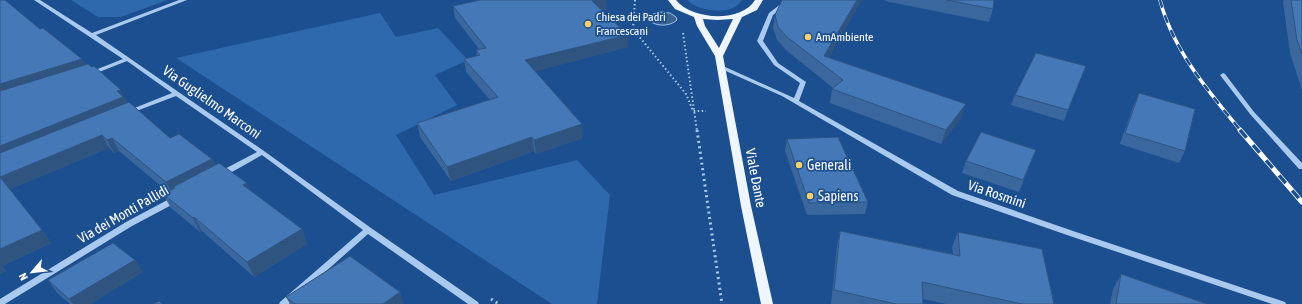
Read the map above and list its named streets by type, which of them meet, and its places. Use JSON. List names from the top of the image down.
{
  "streets": {
    "main road": ["Viale Dante"],
    "street": ["Via Guglielmo Marconi", "Via Rosmini", "Via dei Monti Pallidi"]
  },
  "crossings": [
    ["Viale Dante", "Via Rosmini"]
  ],
  "places": [
    "Chiesa dei Padri Francescani",
    "AmAmbiente",
    "Generali",
    "Sapiens"
  ],
  "north": "bottom left"
}
